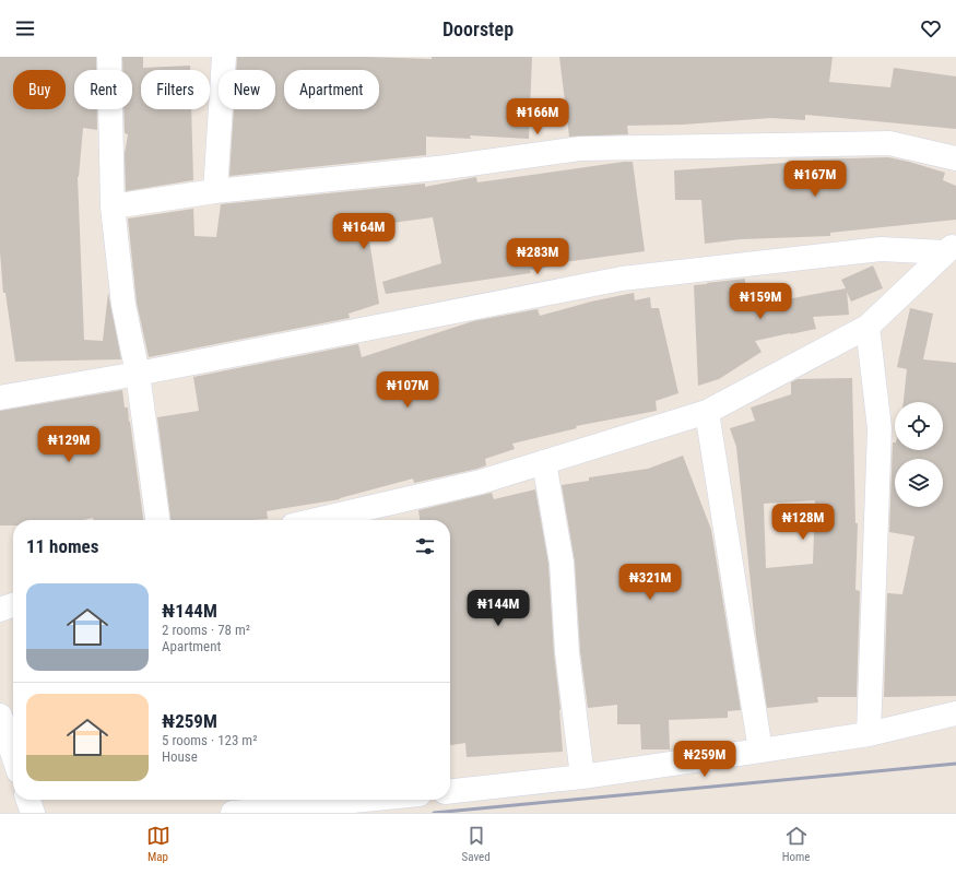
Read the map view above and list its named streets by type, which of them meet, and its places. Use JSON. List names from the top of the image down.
{
  "page": {
    "header": "Doorstep",
    "chip": [
      "Buy",
      "Rent",
      "Filters",
      "New",
      "Apartment"
    ],
    "price": [
      "₦166M",
      "₦167M",
      "₦164M",
      "₦283M",
      "₦159M",
      "₦107M",
      "₦129M",
      "₦128M",
      "₦321M",
      "₦144M",
      "₦259M"
    ],
    "heading": "11 homes",
    "list": [
      {
        "name": "₦144M",
        "note": "2 rooms · 78 m² · Apartment"
      },
      {
        "name": "₦259M",
        "note": "5 rooms · 123 m² · House"
      }
    ],
    "tabs": ["Map", "Saved", "Home"]
  }
}
